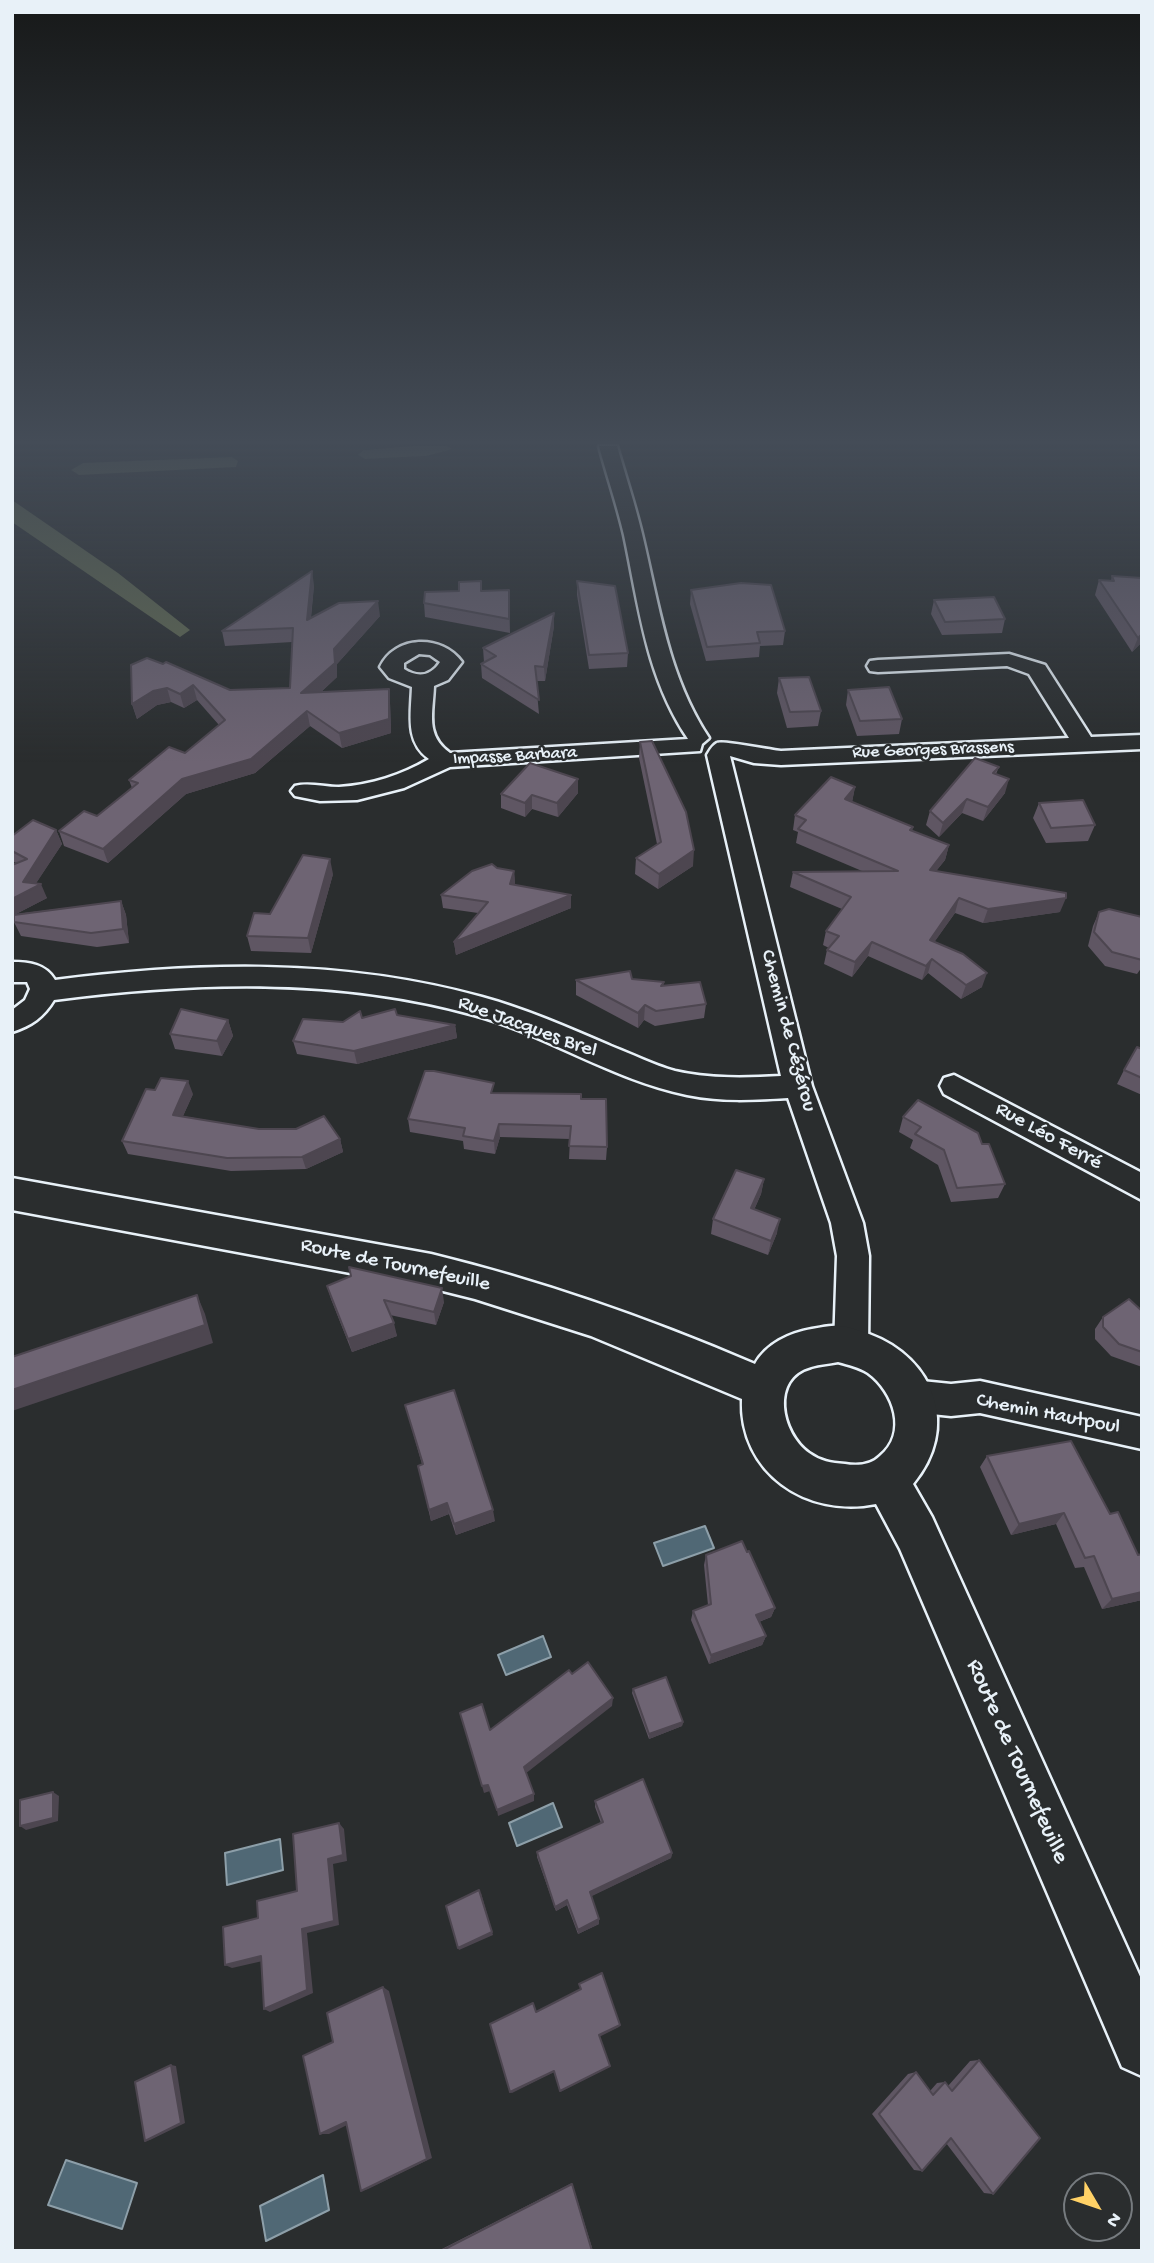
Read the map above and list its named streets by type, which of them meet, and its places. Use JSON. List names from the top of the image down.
{
  "streets": {
    "street": [
      "Rue Georges Brassens",
      "Impasse Barbara",
      "Rue Jacques Brel",
      "Chemin de Cézérou",
      "Rue Léo Ferré",
      "Route de Tournefeuille",
      "Chemin Hautpoul"
    ]
  },
  "crossings": [
    ["Rue Georges Brassens", "Impasse Barbara"],
    ["Rue Georges Brassens", "Chemin de Cézérou"],
    ["Rue Jacques Brel", "Chemin de Cézérou"],
    ["Chemin de Cézérou", "Route de Tournefeuille"],
    ["Chemin de Cézérou", "Chemin Hautpoul"],
    ["Route de Tournefeuille", "Chemin Hautpoul"]
  ],
  "north": "bottom right"
}
